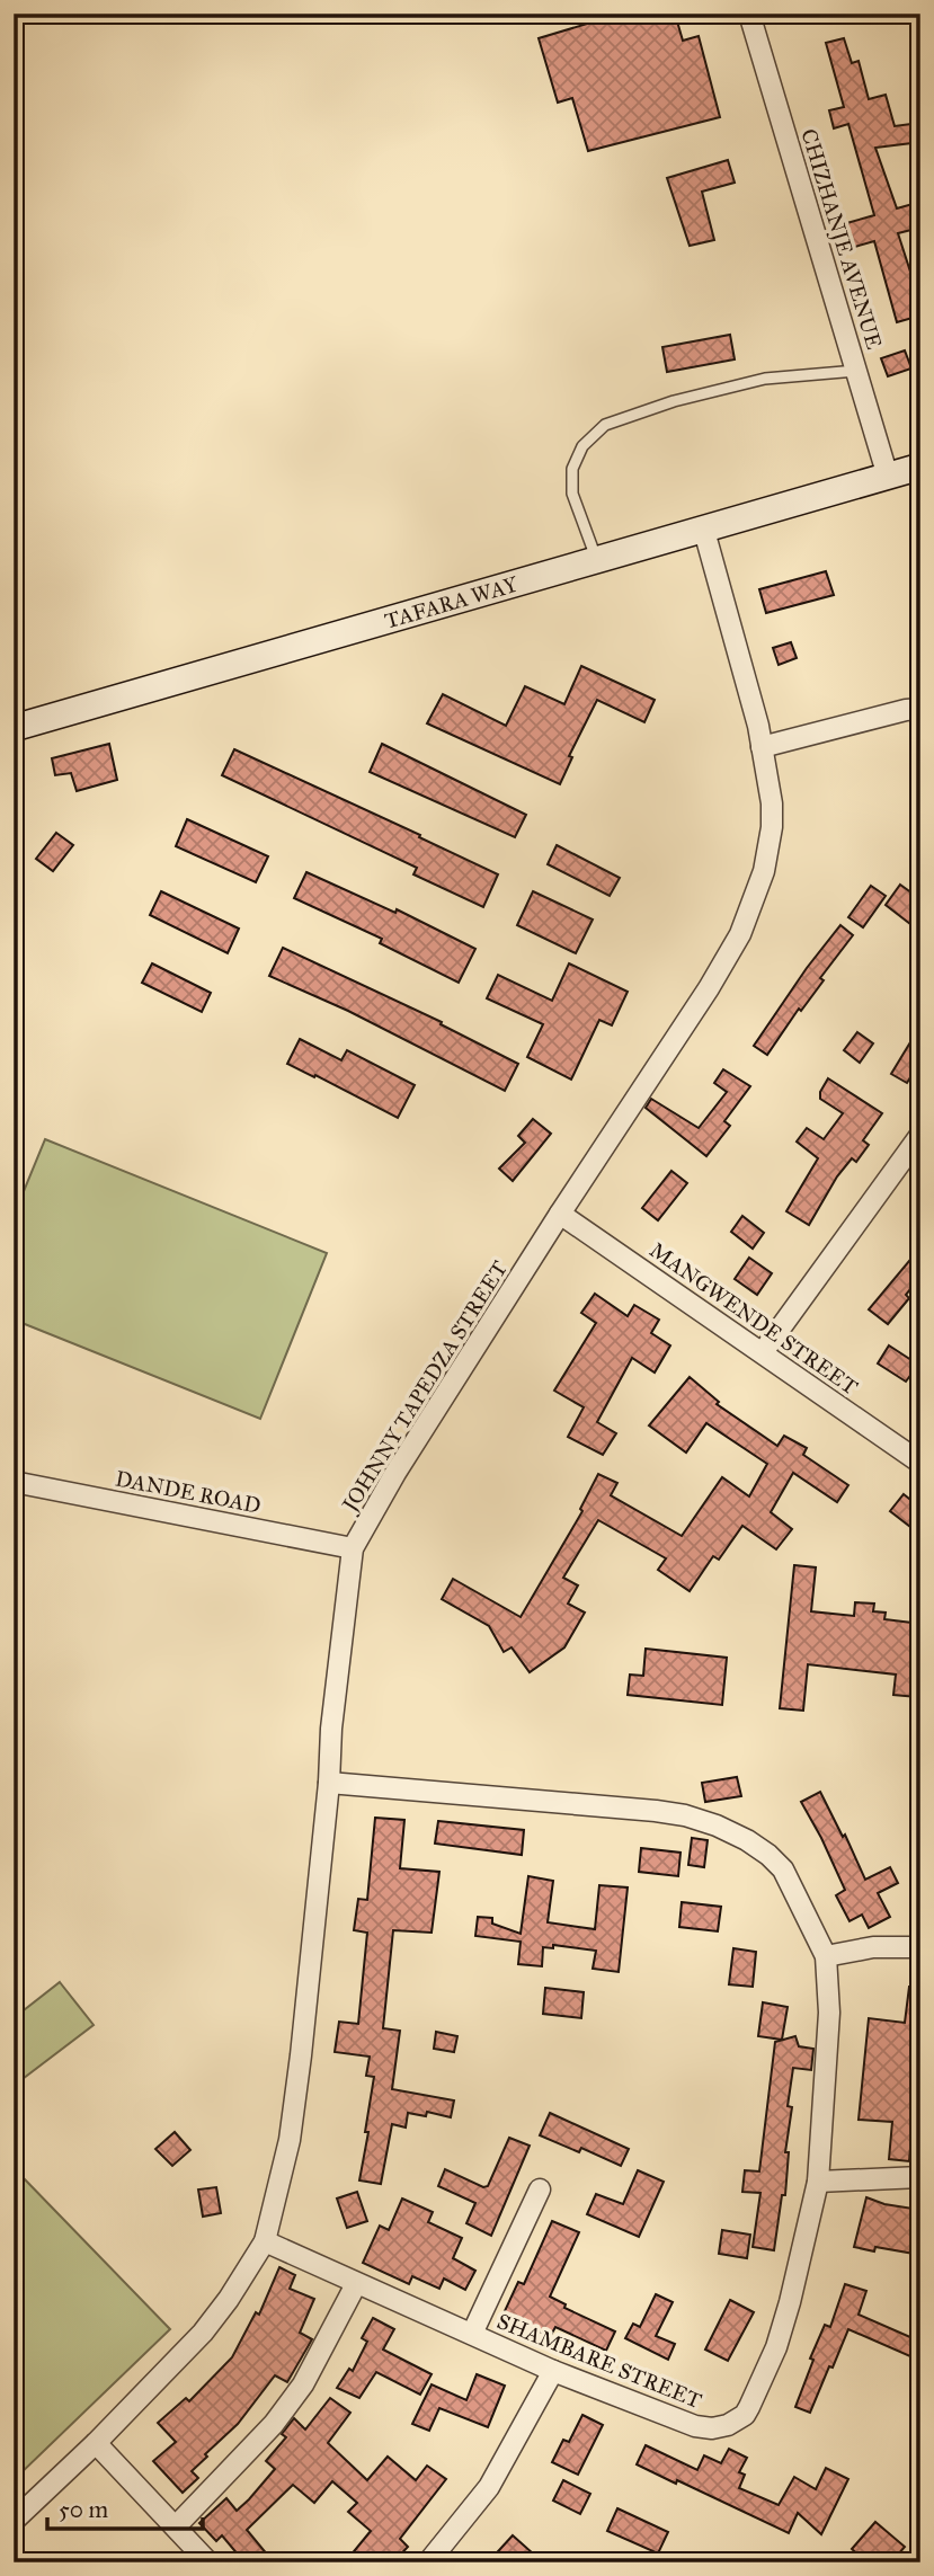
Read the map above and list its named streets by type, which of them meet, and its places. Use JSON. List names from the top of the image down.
{
  "streets": {
    "street": [
      "CHIZHANJE AVENUE",
      "TAFARA WAY",
      "MANGWENDE STREET",
      "JOHNNY TAPEDZA STREET",
      "DANDE ROAD",
      "SHAMBARE STREET"
    ]
  },
  "crossings": [
    ["CHIZHANJE AVENUE", "TAFARA WAY"],
    ["TAFARA WAY", "JOHNNY TAPEDZA STREET"],
    ["MANGWENDE STREET", "JOHNNY TAPEDZA STREET"],
    ["JOHNNY TAPEDZA STREET", "DANDE ROAD"],
    ["JOHNNY TAPEDZA STREET", "SHAMBARE STREET"]
  ],
  "scale_bar": "50 m"
}
